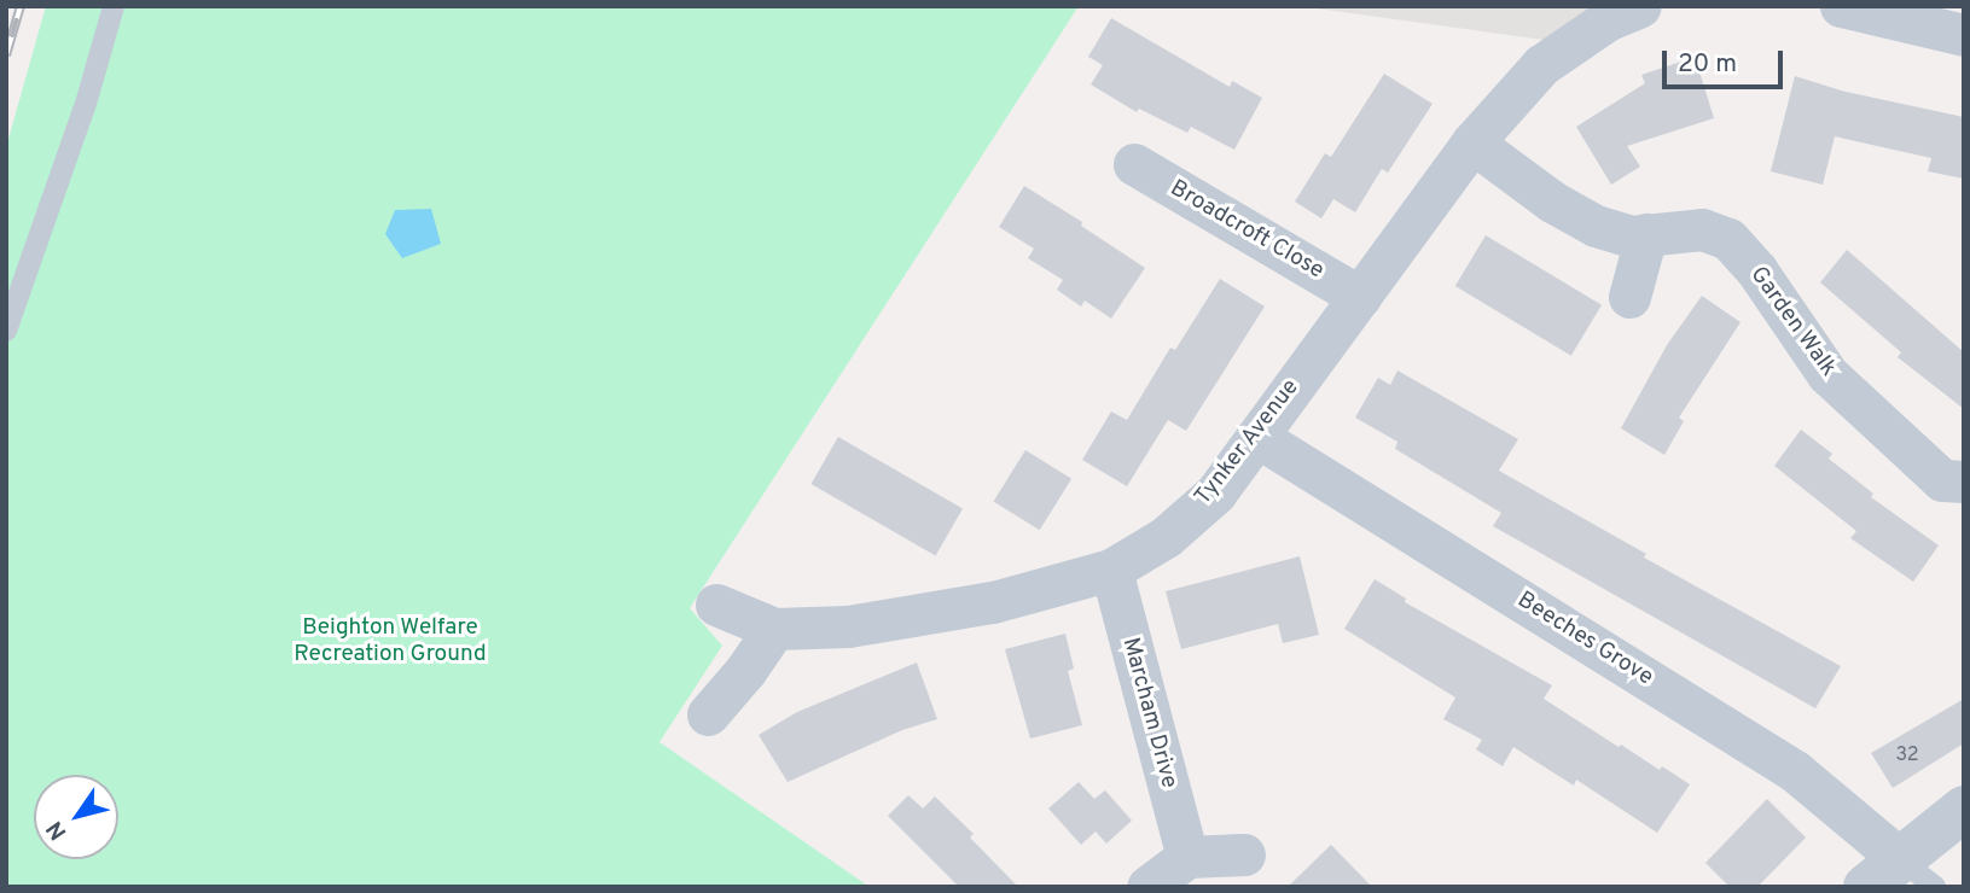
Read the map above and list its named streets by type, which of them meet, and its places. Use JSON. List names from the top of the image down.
{
  "streets": {
    "street": [
      "Broadcroft Close",
      "Garden Walk",
      "Tynker Avenue",
      "Beeches Grove",
      "Marcham Drive"
    ]
  },
  "crossings": [
    ["Broadcroft Close", "Tynker Avenue"],
    ["Garden Walk", "Tynker Avenue"],
    ["Tynker Avenue", "Beeches Grove"],
    ["Tynker Avenue", "Marcham Drive"]
  ],
  "parks": ["Beighton Welfare Recreation Ground"],
  "house_numbers": ["32"],
  "scale_bar": "20 m",
  "north": "bottom left"
}
